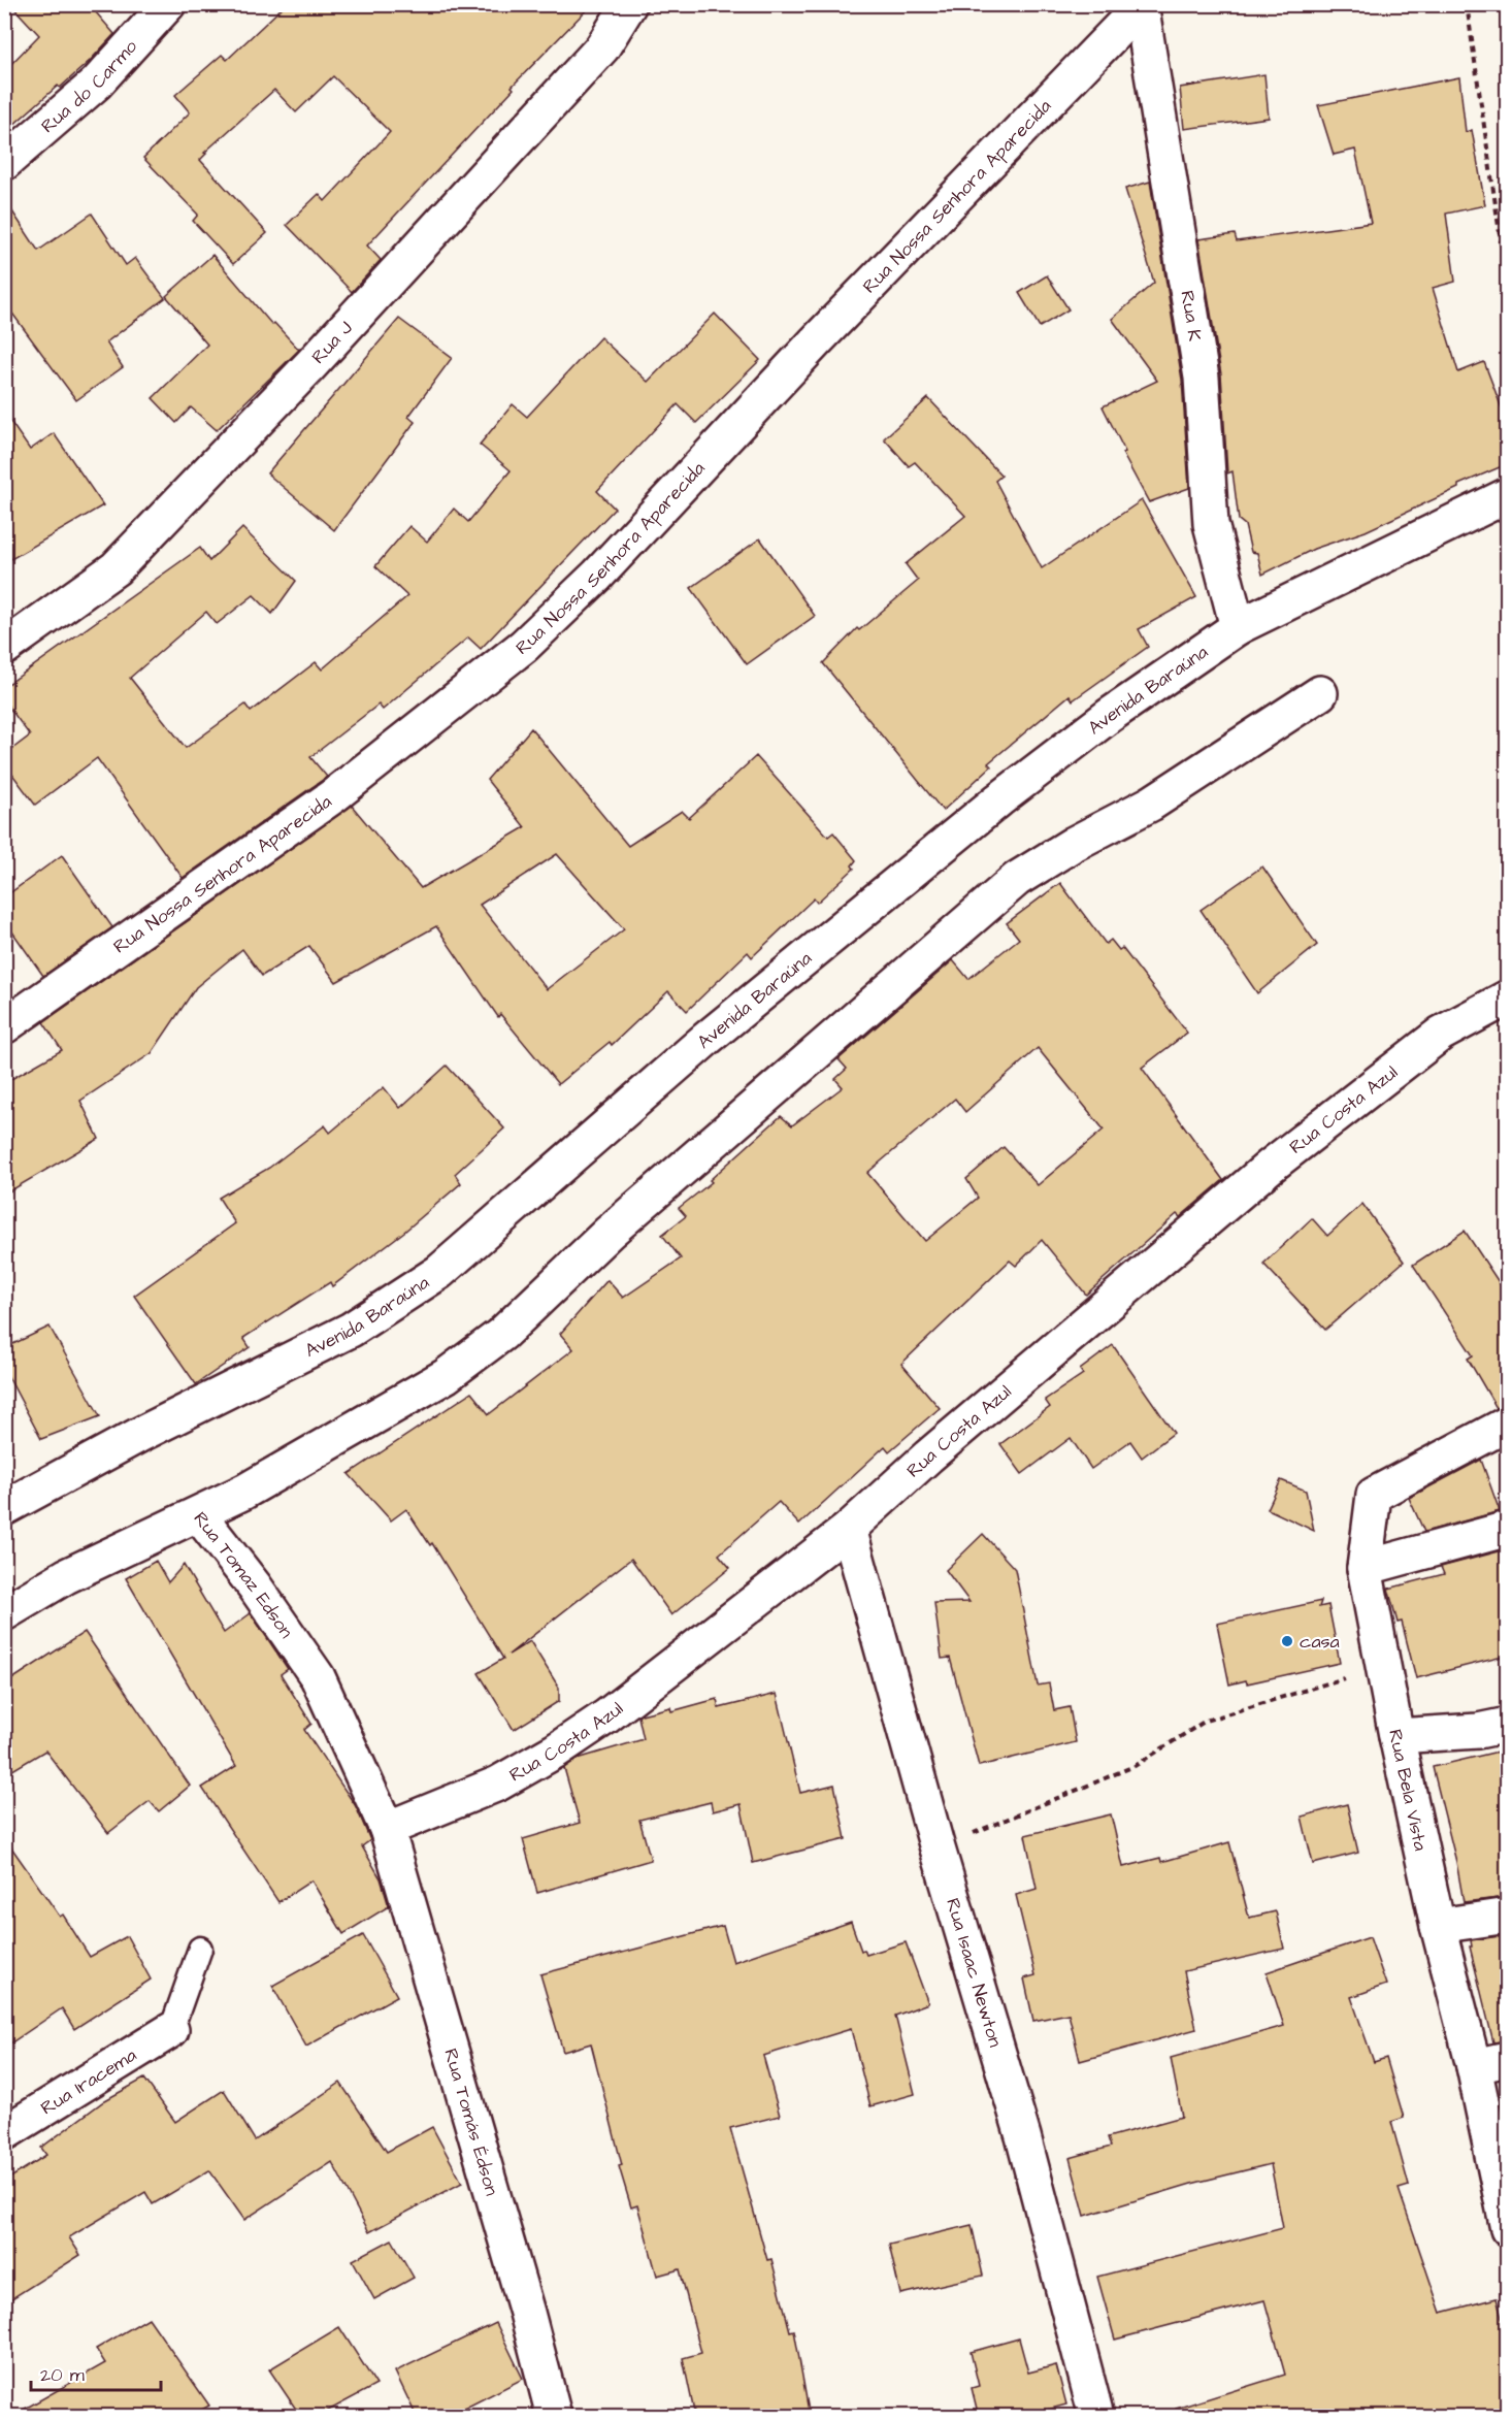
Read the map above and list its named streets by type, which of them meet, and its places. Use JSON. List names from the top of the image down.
{
  "streets": {
    "street": [
      "Rua do Carmo",
      "Rua Nossa Senhora Aparecida",
      "Rua K",
      "Rua J",
      "Avenida Baraúna",
      "Rua Costa Azul",
      "Rua Tomaz Edson",
      "Rua Bela Vista",
      "Rua Isaac Newton",
      "Rua Iracema",
      "Rua Tomás Édson"
    ]
  },
  "crossings": [
    ["Rua Nossa Senhora Aparecida", "Rua K"],
    ["Rua K", "Avenida Baraúna"],
    ["Rua Costa Azul", "Rua Tomaz Edson"],
    ["Rua Costa Azul", "Rua Isaac Newton"],
    ["Rua Costa Azul", "Rua Tomás Édson"],
    ["Rua Tomaz Edson", "Rua Tomás Édson"]
  ],
  "places": ["casa"],
  "scale_bar": "20 m"
}
